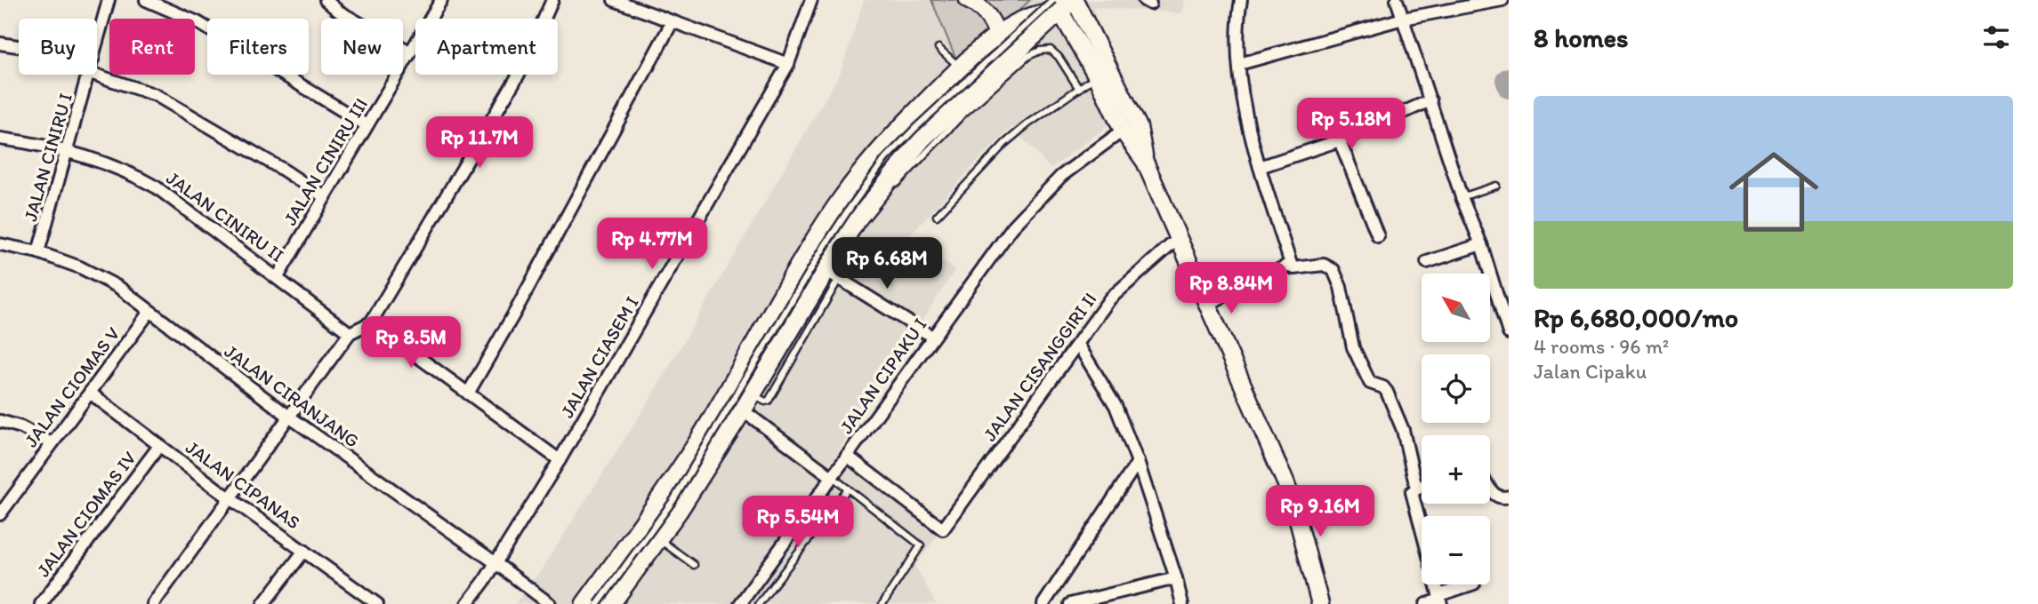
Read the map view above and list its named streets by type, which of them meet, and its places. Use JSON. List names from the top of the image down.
{
  "streets": {
    "street": [
      "JALAN CINIRU I",
      "JALAN CINIRU III",
      "JALAN CINIRU II",
      "JALAN CIASEM I",
      "JALAN CISANGGIRI II",
      "JALAN CIPAKU I",
      "JALAN CIOMAS V",
      "JALAN CIRANJANG",
      "JALAN CIPANAS",
      "JALAN CIOMAS IV"
    ]
  },
  "crossings": [
    ["JALAN CINIRU I", "JALAN CINIRU II"],
    ["JALAN CINIRU I", "JALAN CIRANJANG"],
    ["JALAN CINIRU III", "JALAN CINIRU II"],
    ["JALAN CIASEM I", "JALAN CIRANJANG"],
    ["JALAN CISANGGIRI II", "JALAN CIPAKU I"],
    ["JALAN CIOMAS V", "JALAN CIRANJANG"],
    ["JALAN CIOMAS V", "JALAN CIPANAS"],
    ["JALAN CIPANAS", "JALAN CIOMAS IV"]
  ],
  "north": "top left",
  "page": {
    "heading": "8 homes",
    "chip": [
      "Buy",
      "Rent",
      "Filters",
      "New",
      "Apartment"
    ],
    "list": [
      {
        "name": "Rp 6,680,000/mo",
        "note": "4 rooms · 96 m² · Jalan Cipaku"
      }
    ],
    "price": [
      "Rp 5.18M",
      "Rp 11.7M",
      "Rp 4.77M",
      "Rp 6.68M",
      "Rp 8.84M",
      "Rp 8.5M",
      "Rp 9.16M",
      "Rp 5.54M"
    ],
    "map_buttons": ["+", "−"]
  }
}
